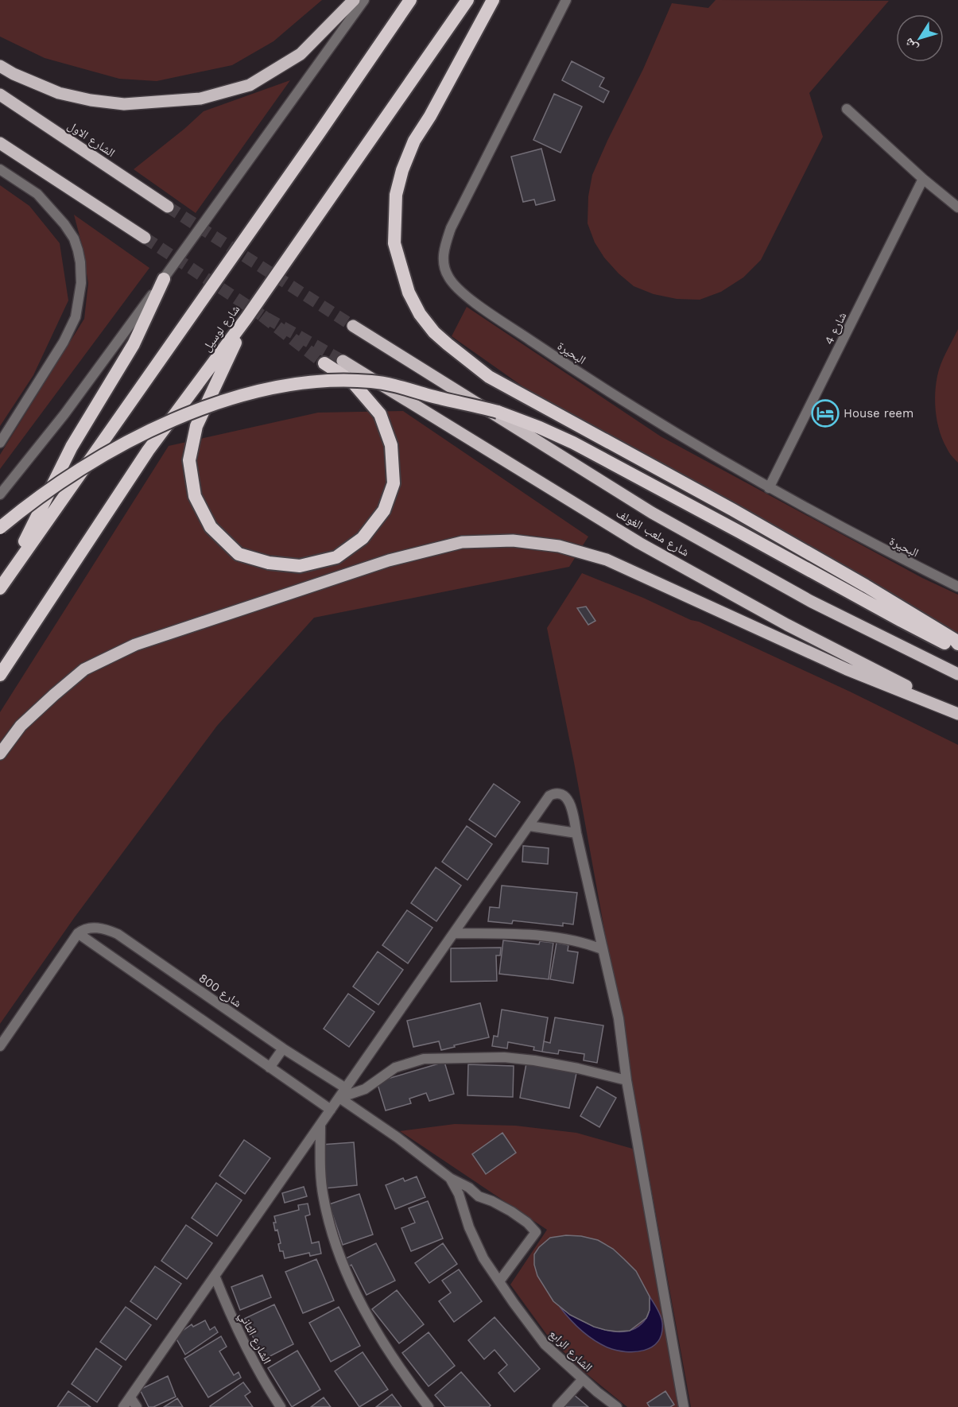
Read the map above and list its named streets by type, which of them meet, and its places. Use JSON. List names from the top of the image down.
{
  "streets": {
    "highway": ["شارع لوسيل"],
    "main road": ["الشارع الاول", "شارع ملعب الغولف"],
    "street": [
      "شارع 4",
      "البحيرة",
      "شارع 800",
      "الشارع الثاني",
      "الشارع الرابع"
    ]
  },
  "crossings": [
    ["شارع 4", "البحيرة"]
  ],
  "places": {
    "hotel": ["House reem"]
  },
  "north": "bottom left"
}
